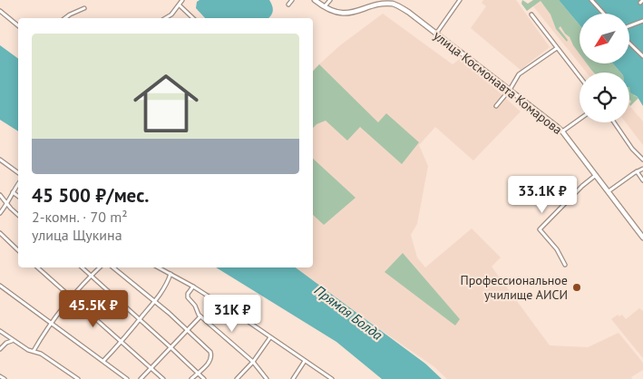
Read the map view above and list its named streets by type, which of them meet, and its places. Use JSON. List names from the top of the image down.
{
  "streets": {
    "main road": ["улица Космонавта Комарова"]
  },
  "water": ["Прямая Болда"],
  "places": ["Профессиональное училище АИСИ"],
  "north": "bottom left",
  "page": {
    "list": [
      {
        "name": "45 500 ₽/мес.",
        "note": "2-комн. · 70 m² · улица Щукина"
      }
    ],
    "price": ["33.1K ₽", "45.5K ₽", "31K ₽"]
  }
}
